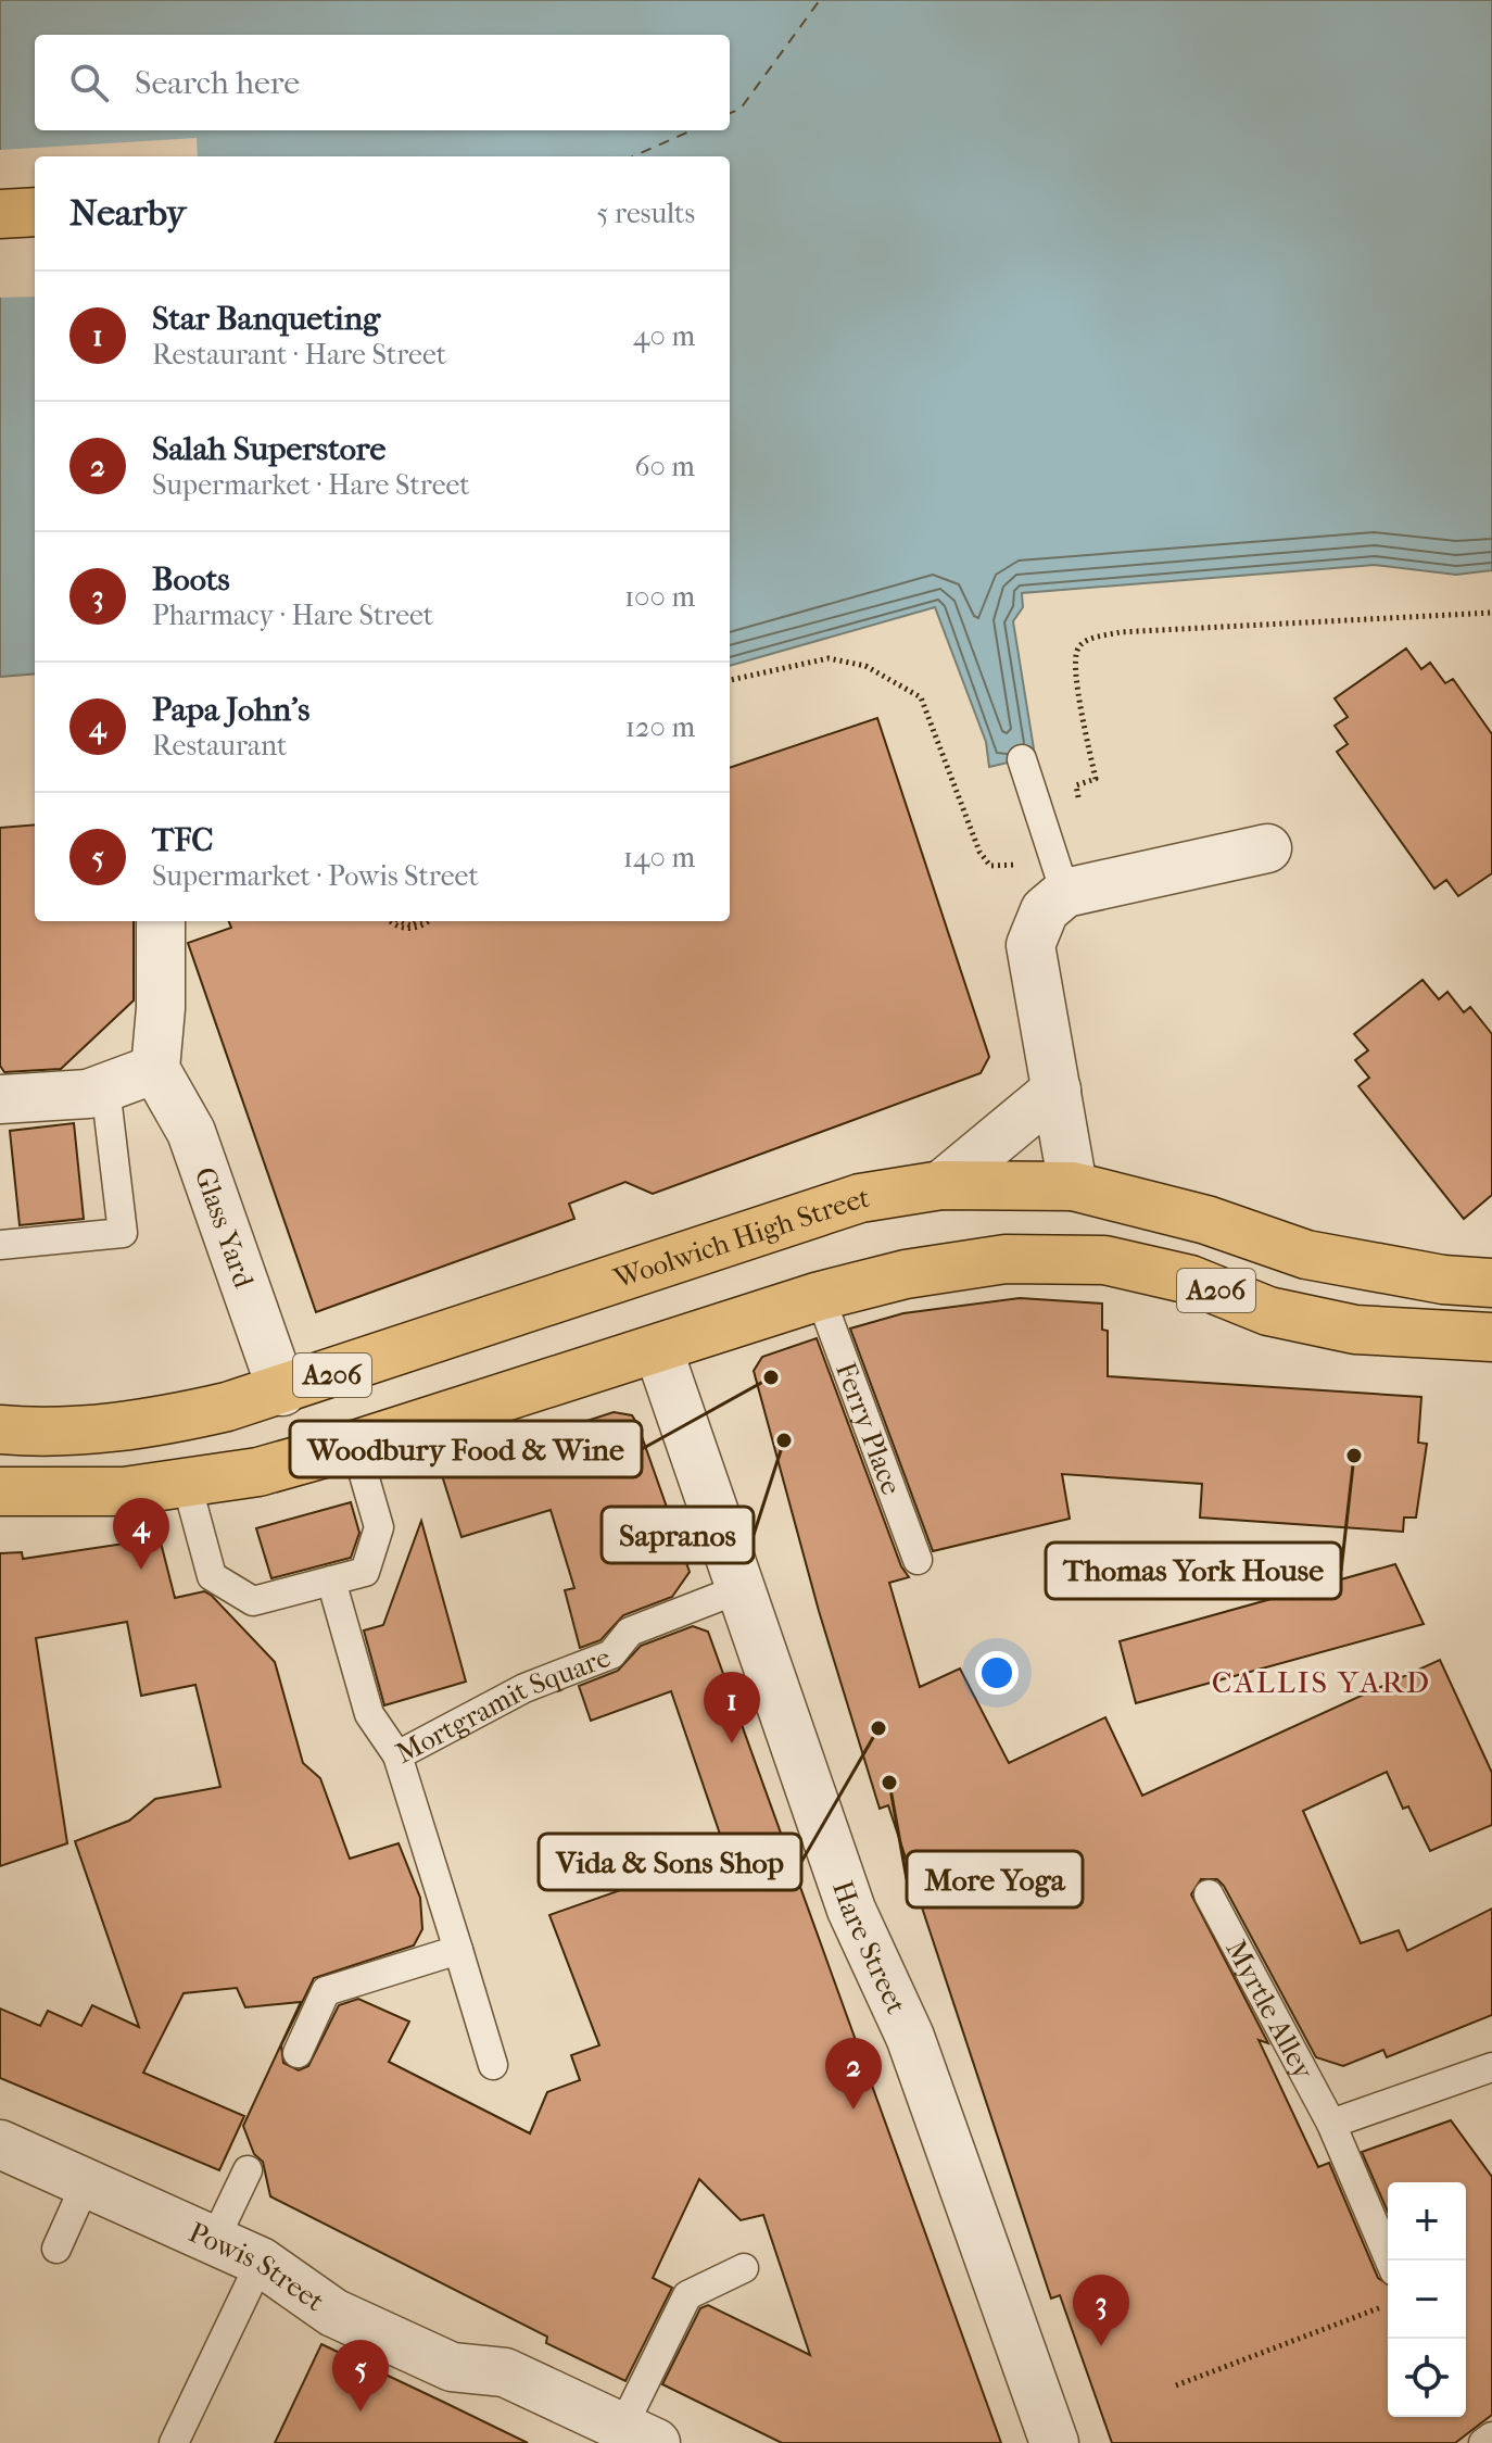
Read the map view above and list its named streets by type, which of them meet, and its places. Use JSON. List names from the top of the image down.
{
  "streets": {
    "main road": ["Woolwich High Street", "A206"],
    "street": ["Glass Yard", "Hare Street", "Powis Street"],
    "lane": ["Ferry Place", "Mortgramit Square", "Myrtle Alley"]
  },
  "crossings": [
    ["Glass Yard", "Woolwich High Street"],
    ["A206", "Ferry Place"],
    ["A206", "Hare Street"],
    ["Mortgramit Square", "Hare Street"]
  ],
  "districts": ["CALLIS YARD"],
  "places": [
    "Woodbury Food & Wine",
    "Sapranos",
    "Thomas York House",
    "Vida & Sons Shop",
    "More Yoga"
  ],
  "page": {
    "search": "Search here",
    "heading": ["Nearby", "5 results"],
    "list": [
      {
        "mark": "1",
        "name": "Star Banqueting",
        "note": "Restaurant · Hare Street",
        "value": "40 m"
      },
      {
        "mark": "2",
        "name": "Salah Superstore",
        "note": "Supermarket · Hare Street",
        "value": "60 m"
      },
      {
        "mark": "3",
        "name": "Boots",
        "note": "Pharmacy · Hare Street",
        "value": "100 m"
      },
      {
        "mark": "4",
        "name": "Papa John's",
        "note": "Restaurant",
        "value": "120 m"
      },
      {
        "mark": "5",
        "name": "TFC",
        "note": "Supermarket · Powis Street",
        "value": "140 m"
      }
    ],
    "pins": [
      "4",
      "1",
      "2",
      "3",
      "5"
    ],
    "map_buttons": ["+", "−"]
  }
}
